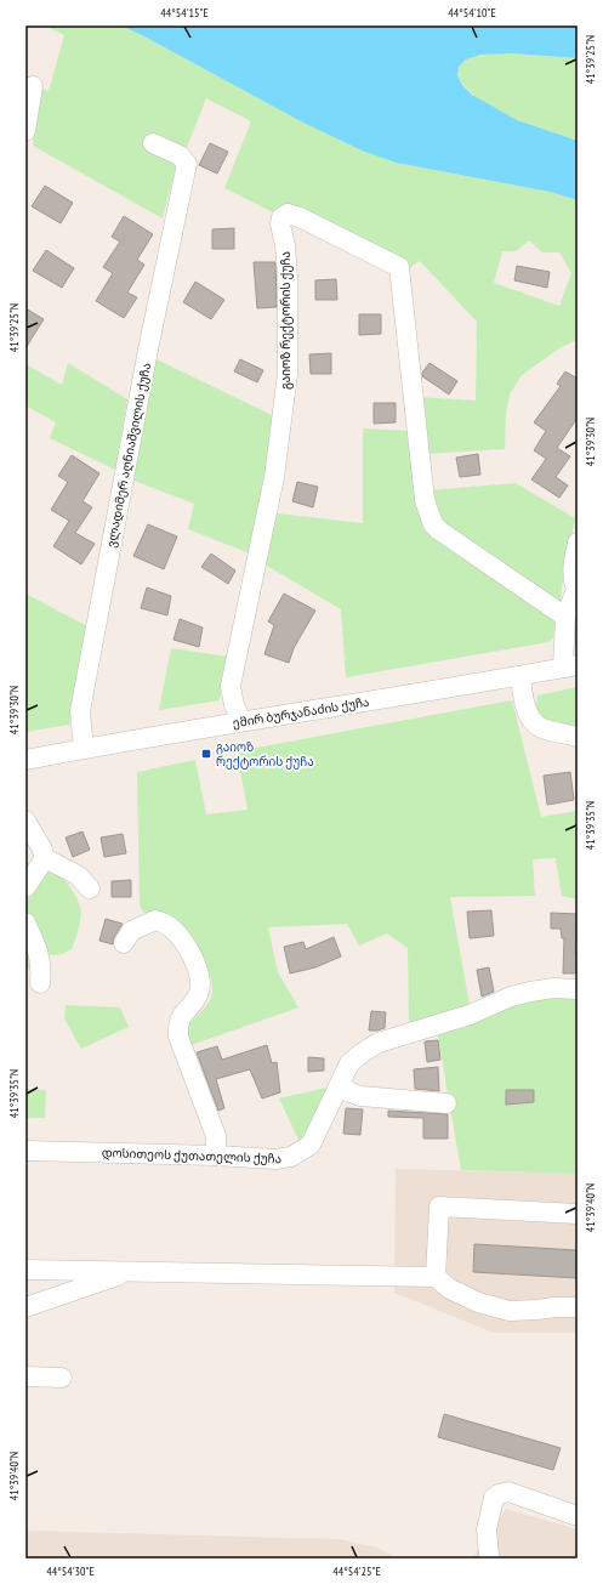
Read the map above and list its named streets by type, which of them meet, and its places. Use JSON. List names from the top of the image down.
{
  "streets": {
    "street": [
      "გაიოზ რექტორის ქუჩა",
      "ვლადიმერ აღნიაშვილის ქუჩა",
      "ემირ ბურჯანაძის ქუჩა",
      "დოსითეოს ქუთათელის ქუჩა"
    ]
  },
  "crossings": [
    ["გაიოზ რექტორის ქუჩა", "ემირ ბურჯანაძის ქუჩა"],
    ["ვლადიმერ აღნიაშვილის ქუჩა", "ემირ ბურჯანაძის ქუჩა"]
  ],
  "places": {
    "transit": ["გაიოზ რექტორის ქუჩა"]
  },
  "coordinates": [
    "44°54'15\"E",
    "44°54'10\"E",
    "41°39'25\"N",
    "41°39'30\"N",
    "41°39'35\"N",
    "41°39'40\"N",
    "44°54'30\"E",
    "44°54'25\"E"
  ]
}
